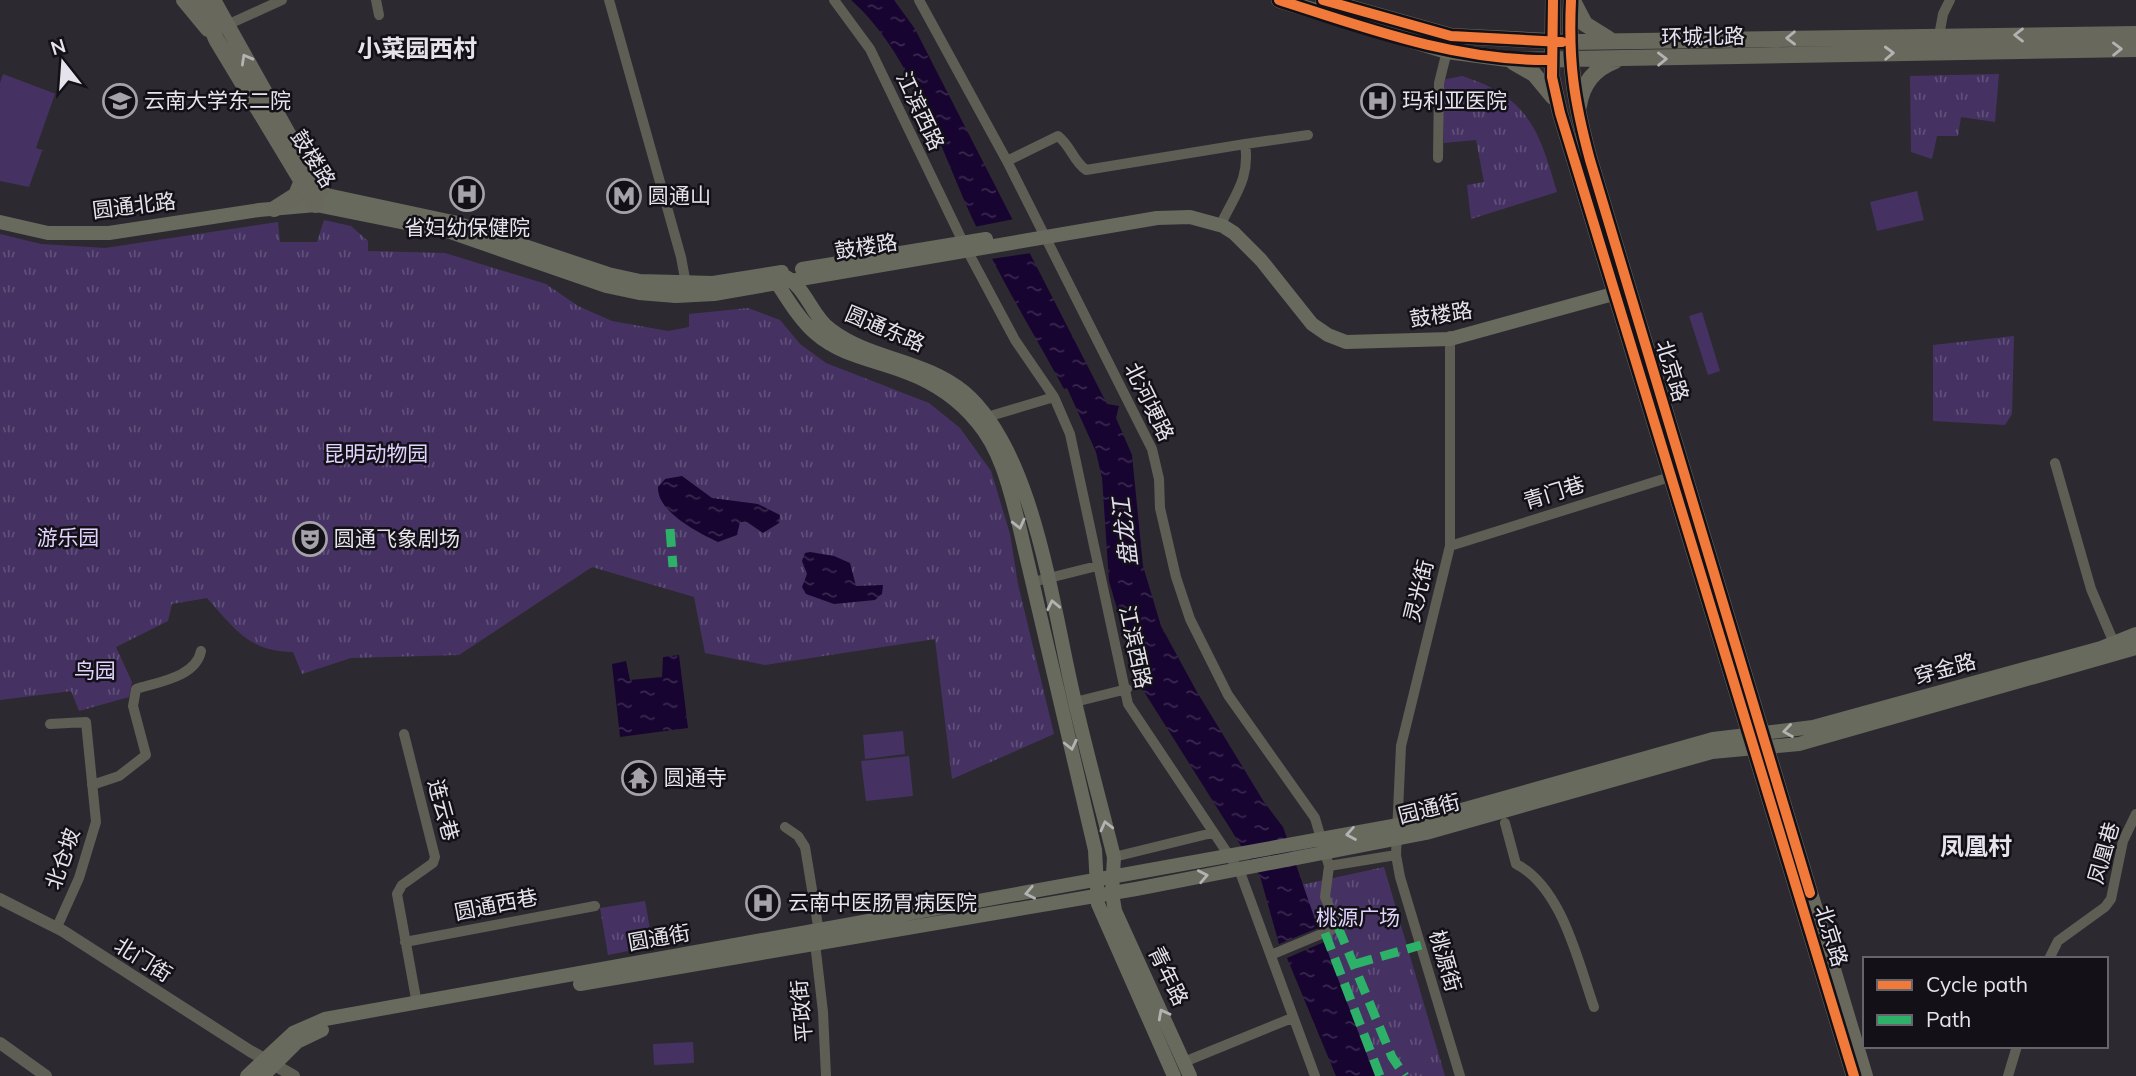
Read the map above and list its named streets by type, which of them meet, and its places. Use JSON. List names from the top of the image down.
{
  "streets": {
    "main road": [
      "环城北路",
      "鼓楼路",
      "圆通北路",
      "圆通东路",
      "北京路",
      "穿金路",
      "园通街",
      "圆通街",
      "青年路"
    ],
    "street": [
      "江滨西路",
      "北河埂路",
      "青门巷",
      "灵光街",
      "连云巷",
      "凤凰巷",
      "北仓坡",
      "圆通西巷",
      "北门街",
      "桃源街",
      "平政街"
    ]
  },
  "crossings": [
    ["环城北路", "北京路"],
    ["江滨西路", "鼓楼路"],
    ["鼓楼路", "圆通北路"],
    ["鼓楼路", "圆通东路"],
    ["鼓楼路", "北京路"],
    ["鼓楼路", "北河埂路"],
    ["鼓楼路", "灵光街"],
    ["圆通东路", "园通街"],
    ["圆通东路", "圆通街"],
    ["圆通东路", "青年路"],
    ["北京路", "青门巷"],
    ["北京路", "穿金路"],
    ["北京路", "园通街"],
    ["青门巷", "灵光街"],
    ["灵光街", "桃源街"],
    ["穿金路", "园通街"],
    ["园通街", "圆通街"],
    ["园通街", "青年路"],
    ["连云巷", "圆通西巷"],
    ["连云巷", "圆通街"],
    ["北仓坡", "北门街"],
    ["圆通街", "北门街"],
    ["圆通街", "青年路"],
    ["圆通街", "平政街"]
  ],
  "districts": ["小菜园西村", "凤凰村"],
  "water": ["盘龙江"],
  "parks": [
    "昆明动物园",
    "游乐园",
    "鸟园",
    "桃源广场"
  ],
  "places": {
    "school or university": ["云南大学东二院"],
    "hospital": ["玛利亚医院", "省妇幼保健院", "云南中医肠胃病医院"],
    "metro station": ["圆通山"],
    "theatre": ["圆通飞象剧场"],
    "temple": ["圆通寺"]
  },
  "legend": ["Cycle path", "Path"],
  "north": "top"
}
